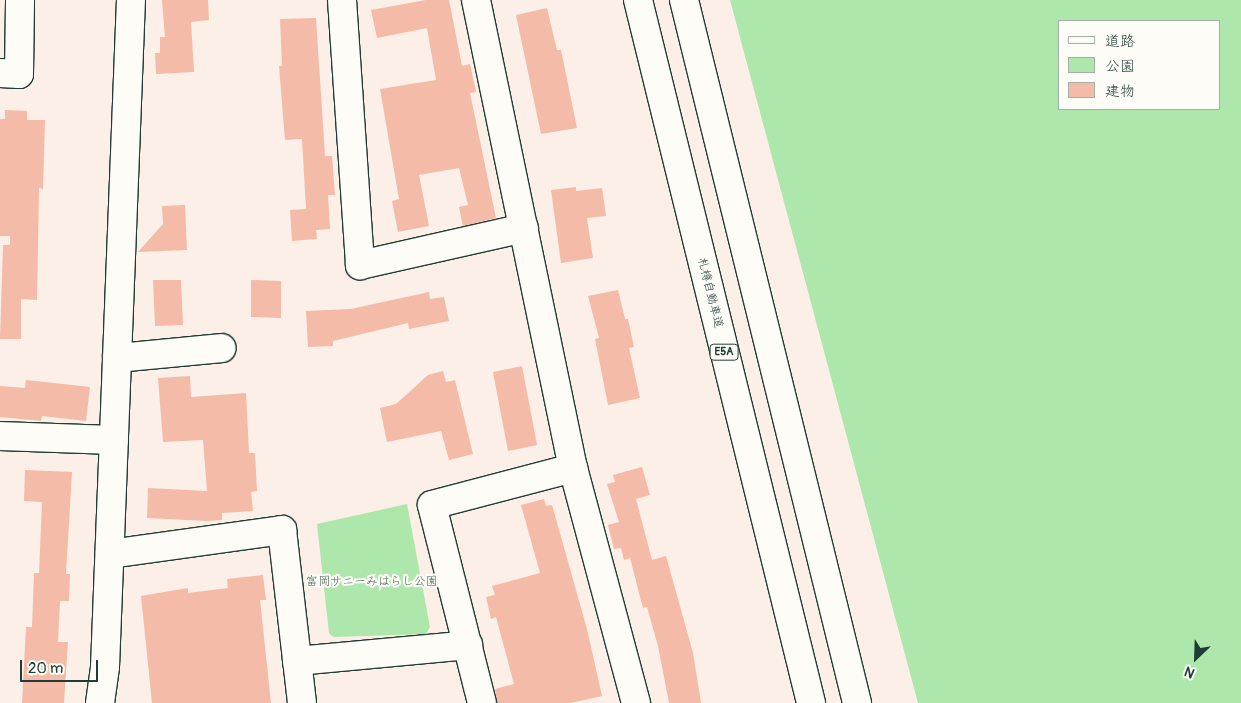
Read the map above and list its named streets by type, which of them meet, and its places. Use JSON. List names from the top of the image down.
{
  "streets": {
    "main road": ["札樽自動車道", "E5A"]
  },
  "parks": ["富岡サニーみはらし公園"],
  "legend": ["道路", "公園", "建物"],
  "scale_bar": "20 m",
  "north": "bottom left"
}
